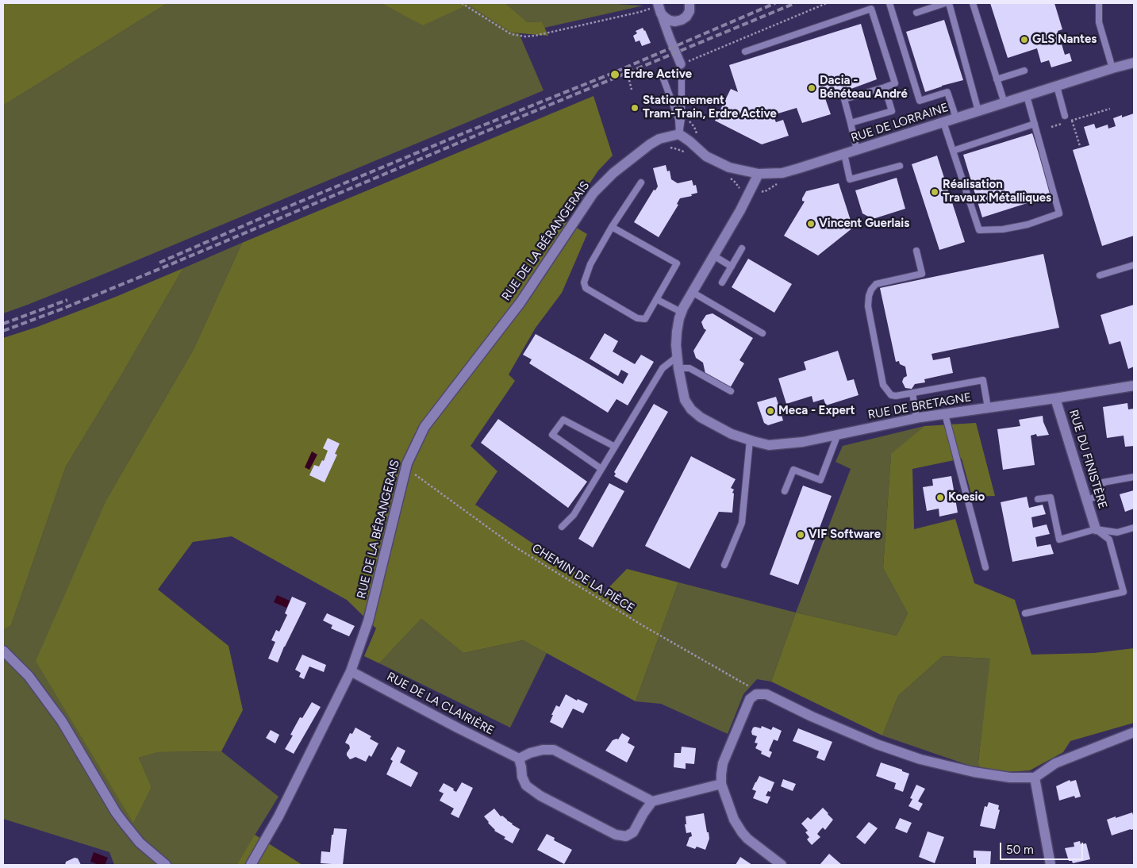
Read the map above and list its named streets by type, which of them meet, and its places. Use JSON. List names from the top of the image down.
{
  "streets": {
    "street": [
      "RUE DE LORRAINE",
      "RUE DE LA BÉRANGERAIS",
      "RUE DE BRETAGNE",
      "RUE DU FINISTÈRE",
      "RUE DE LA CLAIRIÈRE"
    ],
    "path": ["CHEMIN DE LA PIÈCE"]
  },
  "crossings": [
    ["RUE DE LORRAINE", "RUE DE LA BÉRANGERAIS"],
    ["RUE DE LORRAINE", "RUE DE BRETAGNE"],
    ["RUE DE LA BÉRANGERAIS", "CHEMIN DE LA PIÈCE"],
    ["RUE DE LA BÉRANGERAIS", "RUE DE LA CLAIRIÈRE"],
    ["RUE DE BRETAGNE", "RUE DU FINISTÈRE"]
  ],
  "places": [
    "GLS Nantes",
    "Erdre Active",
    "Dacia - Bénéteau André",
    "Stationnement Tram-Train, Erdre Active",
    "Réalisation Travaux Métalliques",
    "Vincent Guerlais",
    "Meca - Expert",
    "Koesio",
    "VIF Software"
  ],
  "scale_bar": "50 m"
}
